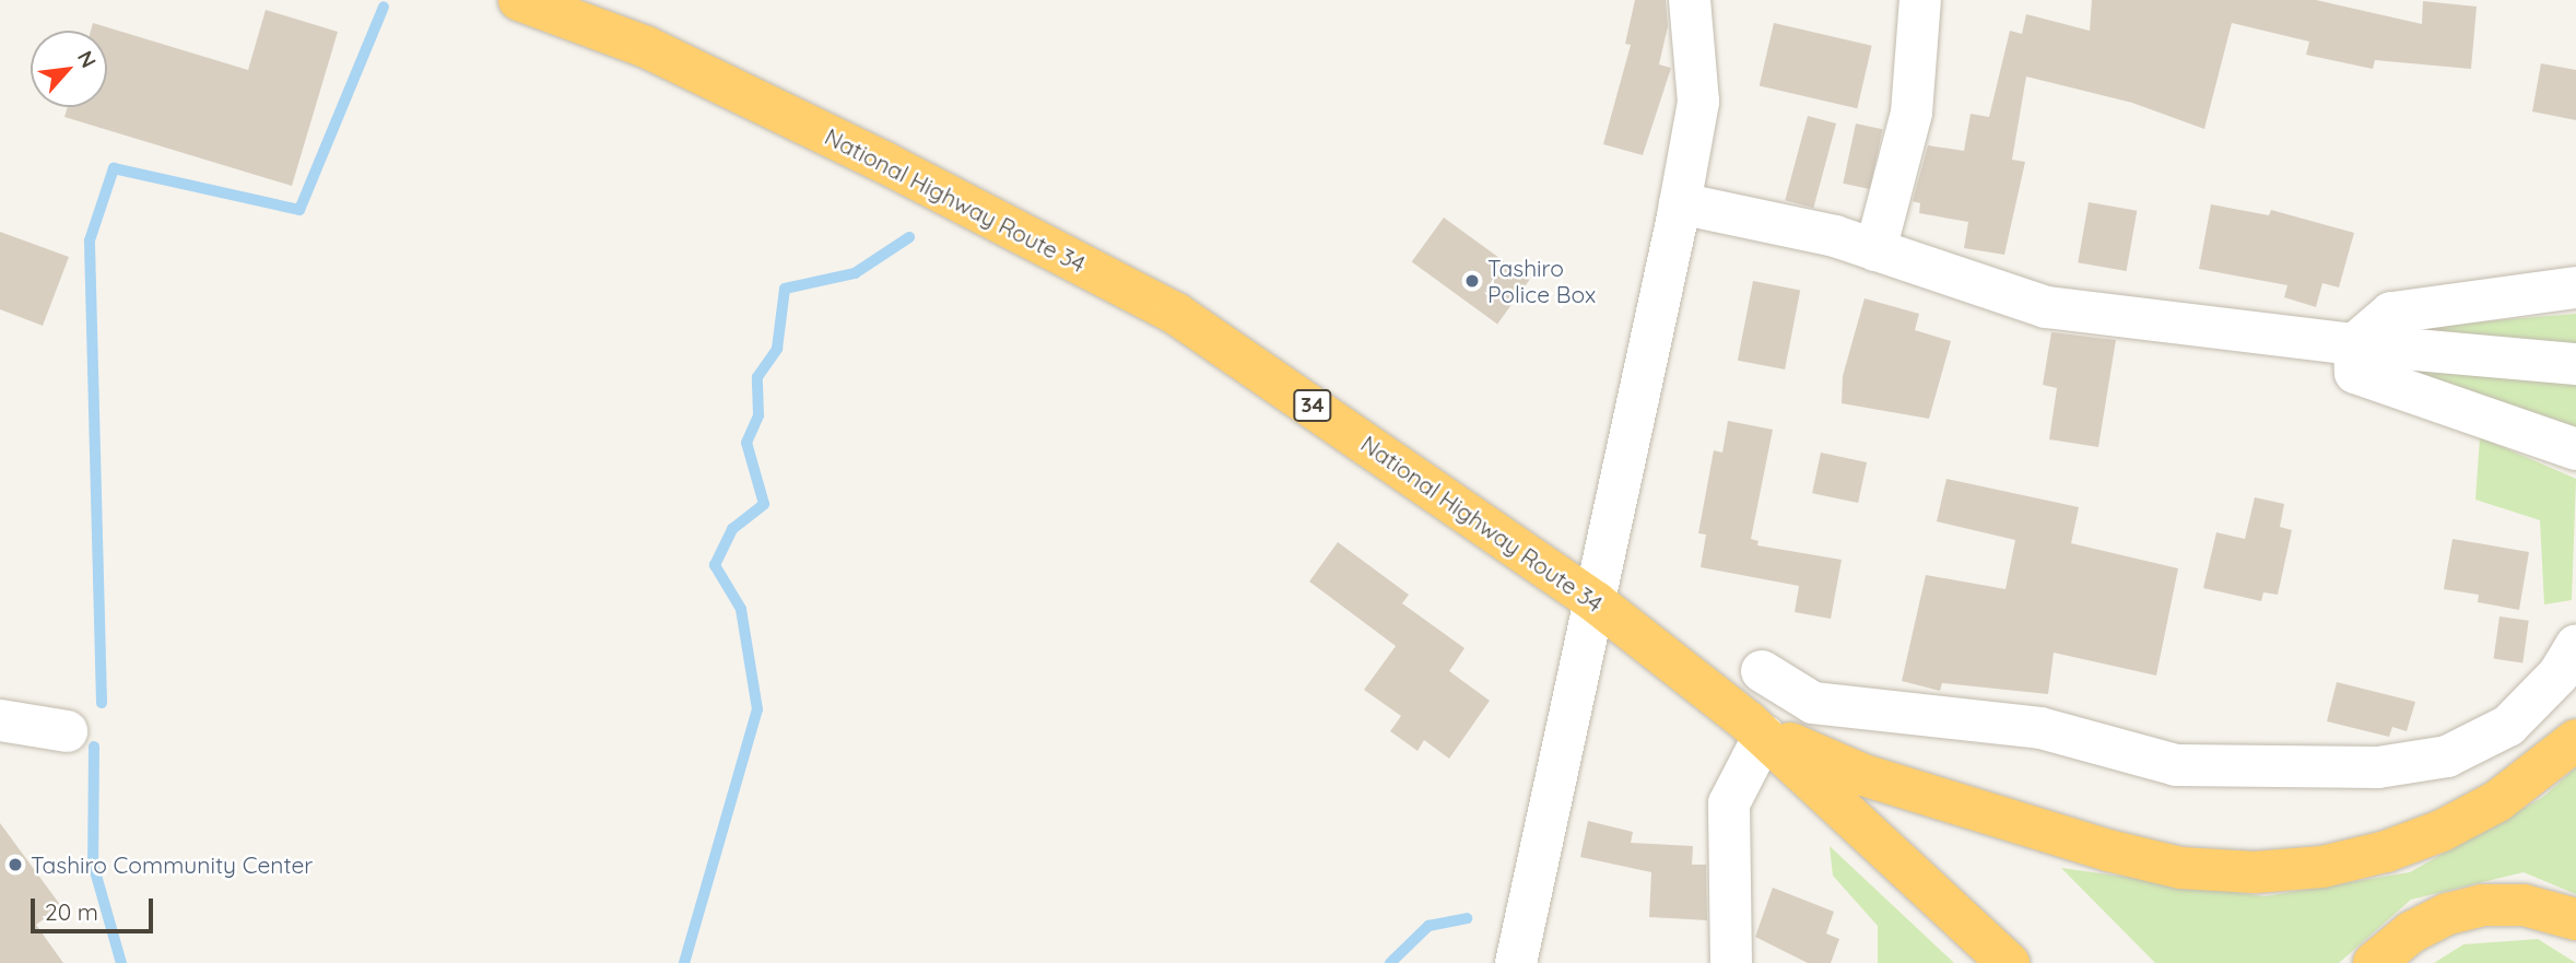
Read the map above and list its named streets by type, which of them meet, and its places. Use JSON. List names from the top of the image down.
{
  "streets": {
    "highway": ["National Highway Route 34", "34"]
  },
  "places": ["Tashiro Police Box", "Tashiro Community Center"],
  "scale_bar": "20 m",
  "north": "top right"
}
